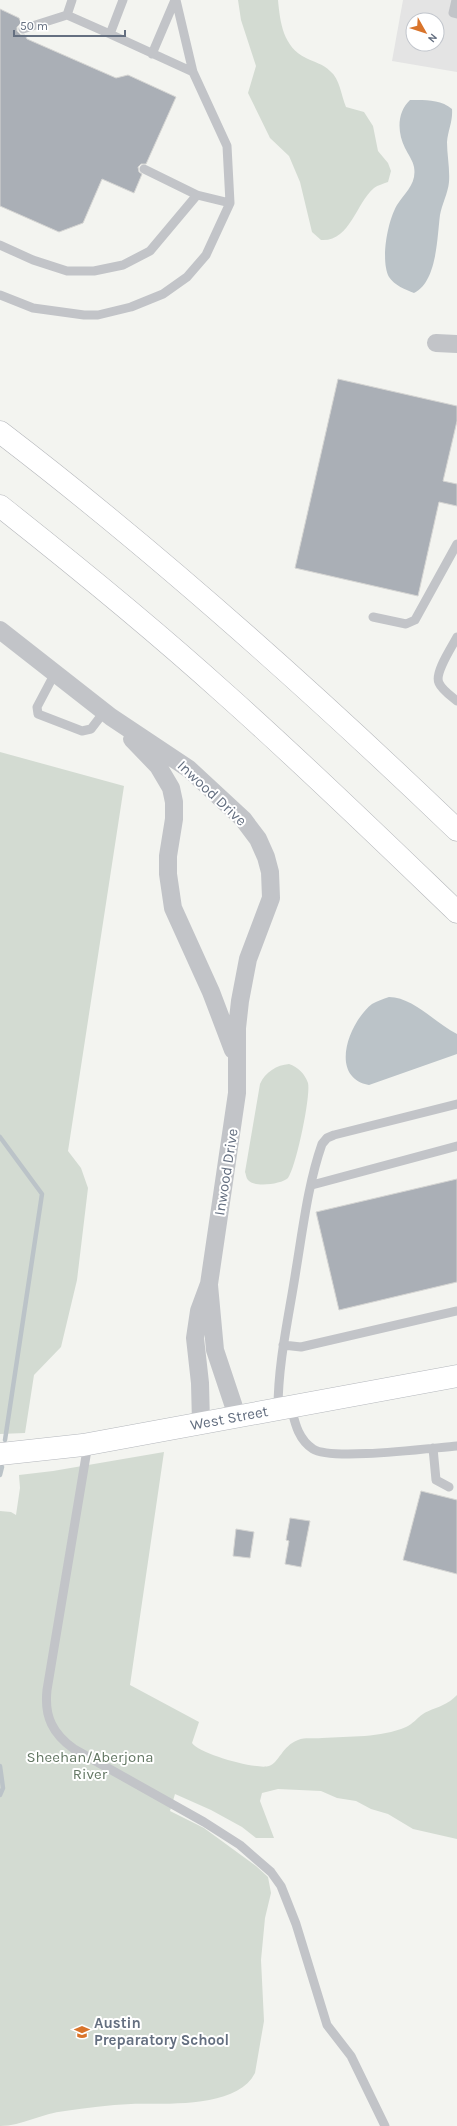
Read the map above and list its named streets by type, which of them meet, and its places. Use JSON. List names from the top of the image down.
{
  "streets": {
    "main road": ["West Street"],
    "street": ["Inwood Drive"]
  },
  "crossings": [
    ["Inwood Drive", "West Street"]
  ],
  "parks": ["Sheehan/Aberjona River"],
  "places": {
    "school or university": ["Austin Preparatory School"]
  },
  "scale_bar": "50 m",
  "north": "bottom right"
}
